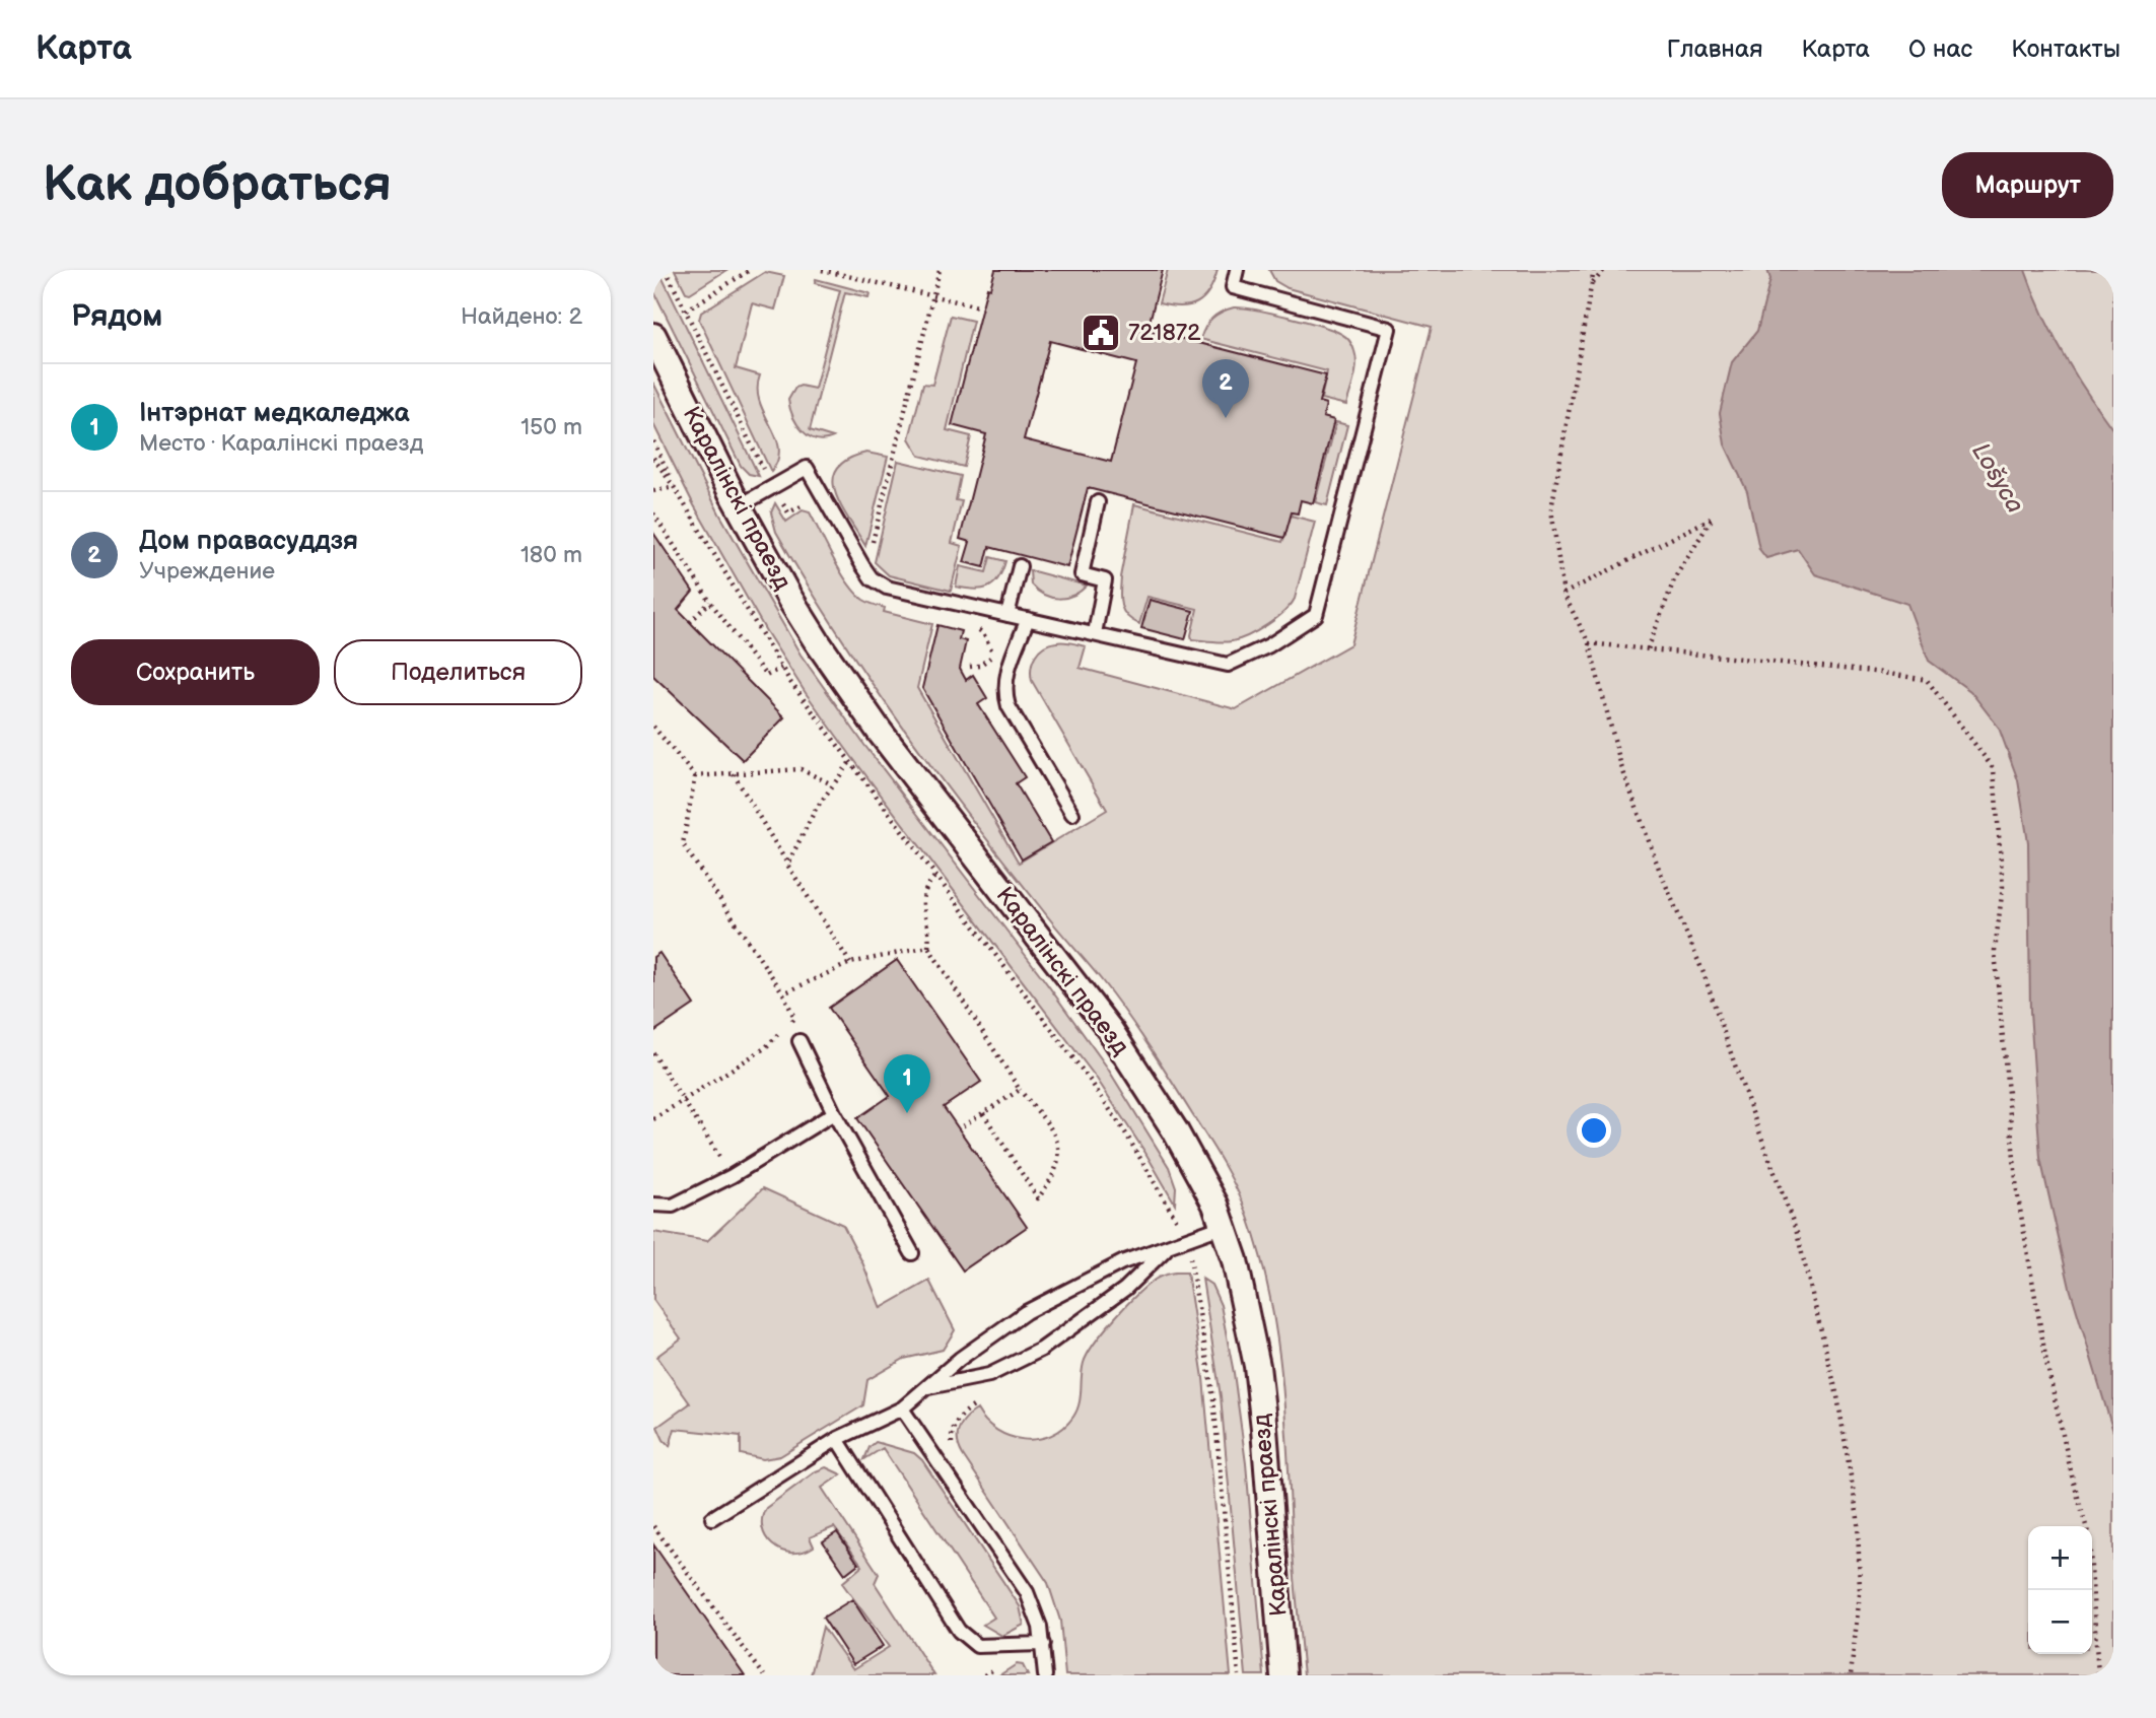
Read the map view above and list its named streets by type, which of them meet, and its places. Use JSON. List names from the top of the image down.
{
  "streets": {
    "street": ["Каралінскі праезд"]
  },
  "water": ["Lošyca"],
  "places": {
    "public building": ["721872"]
  },
  "page": {
    "header": "Карта",
    "nav": [
      "Главная",
      "Карта",
      "О нас",
      "Контакты"
    ],
    "buttons": [
      "Маршрут",
      ["Сохранить", "Поделиться"]
    ],
    "title": "Как добраться",
    "heading": ["Рядом", "Найдено: 2"],
    "pins": ["2", "1"],
    "list": [
      {
        "mark": "1",
        "name": "Інтэрнат медкаледжа",
        "note": "Место · Каралінскі праезд",
        "value": "150 m"
      },
      {
        "mark": "2",
        "name": "Дом правасуддзя",
        "note": "Учреждение",
        "value": "180 m"
      }
    ],
    "map_buttons": ["+", "−"]
  }
}
